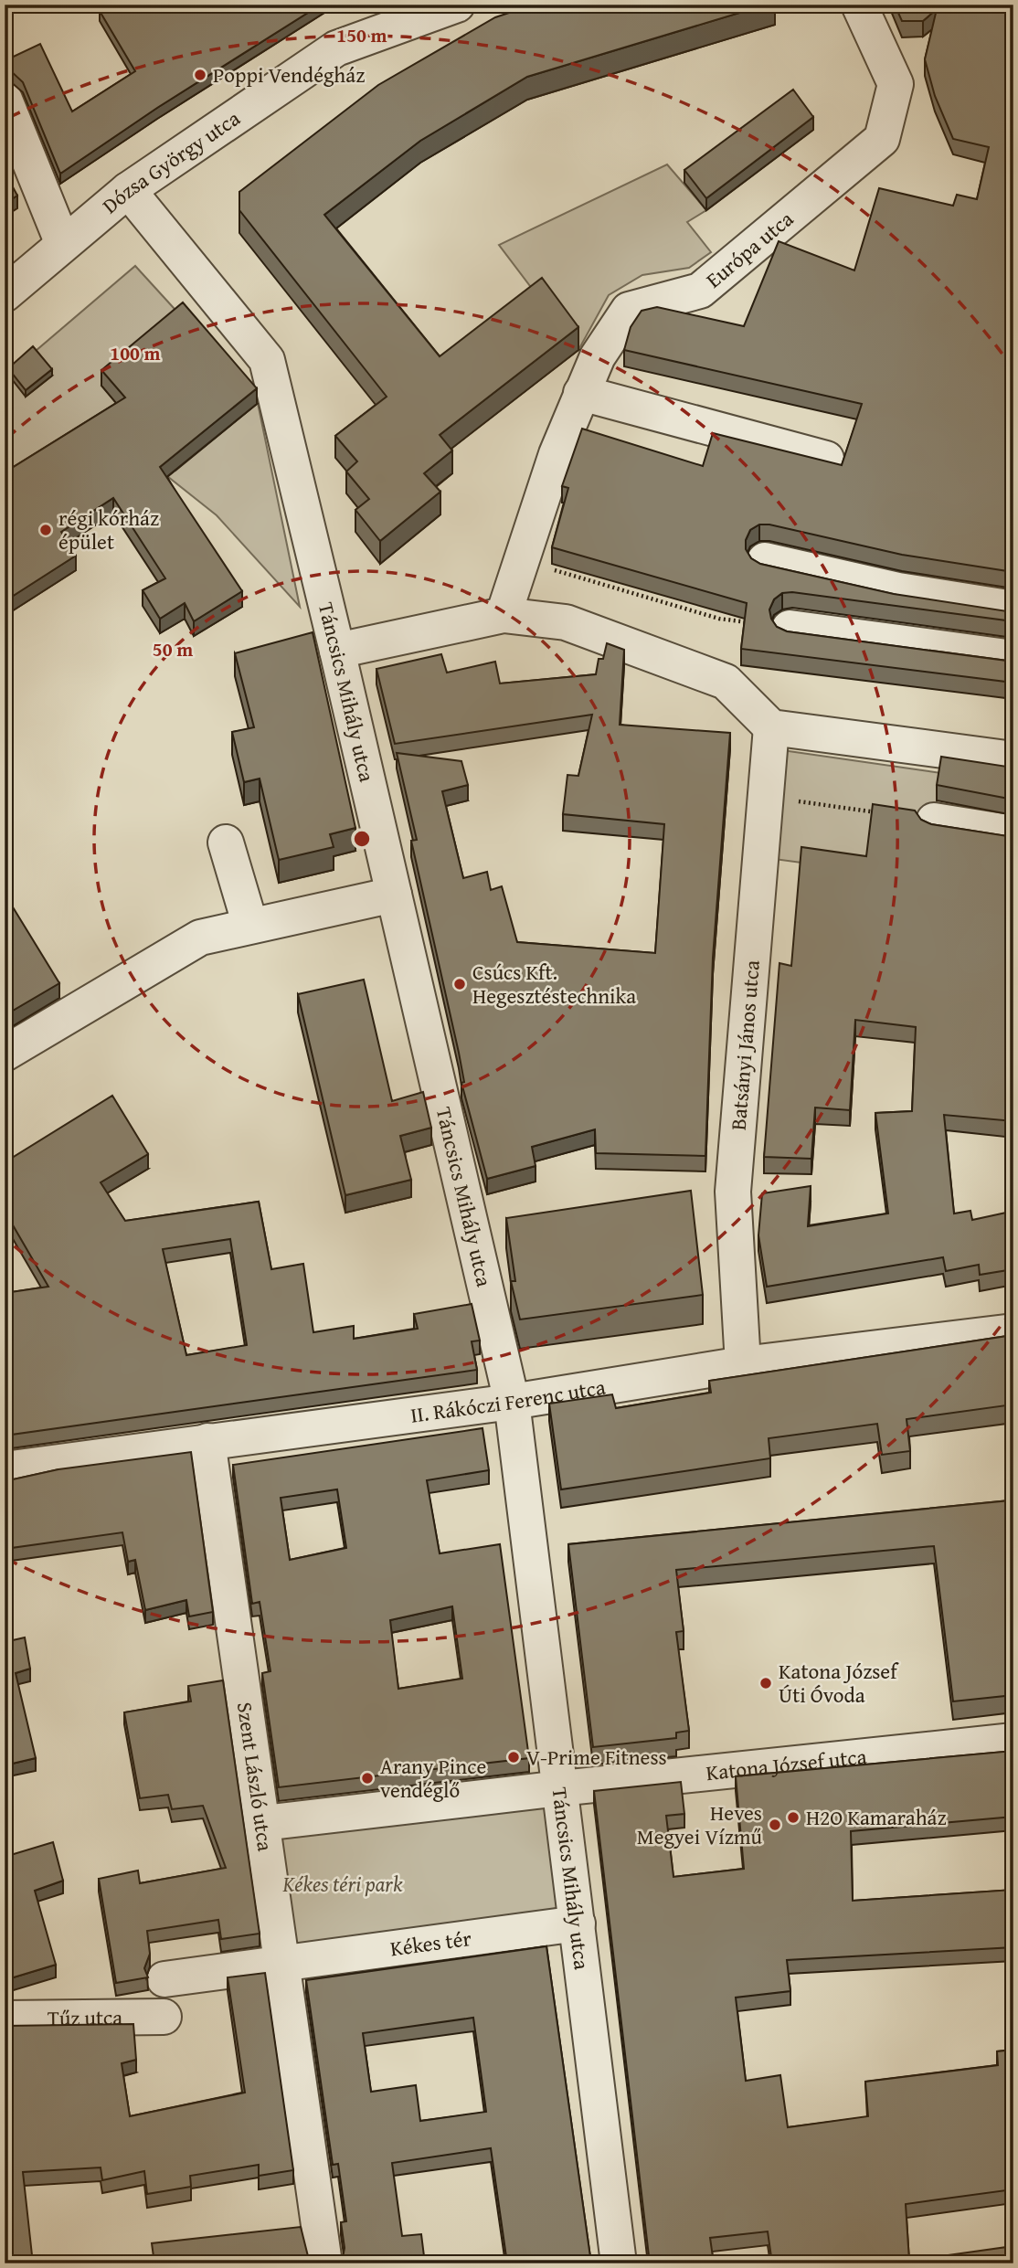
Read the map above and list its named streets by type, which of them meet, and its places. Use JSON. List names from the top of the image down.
{
  "streets": {
    "street": [
      "Dózsa György utca",
      "Európa utca",
      "Táncsics Mihály utca",
      "Batsányi János utca",
      "II. Rákóczi Ferenc utca",
      "Katona József utca",
      "Szent László utca",
      "Kékes tér",
      "Tűz utca"
    ]
  },
  "crossings": [
    ["Dózsa György utca", "Táncsics Mihály utca"],
    ["Táncsics Mihály utca", "II. Rákóczi Ferenc utca"],
    ["Táncsics Mihály utca", "Katona József utca"],
    ["Táncsics Mihály utca", "Kékes tér"],
    ["Batsányi János utca", "II. Rákóczi Ferenc utca"],
    ["II. Rákóczi Ferenc utca", "Szent László utca"],
    ["Szent László utca", "Kékes tér"]
  ],
  "parks": ["Kékes téri park"],
  "places": [
    "Poppi Vendégház",
    "régi kórház épület",
    "Csúcs Kft. Hegesztéstechnika",
    "Katona József Úti Óvoda",
    "V-Prime Fitness",
    "Arany Pince vendéglő",
    "H2O Kamaraház",
    "Heves Megyei Vízmű"
  ],
  "rings": ["150 m", "100 m", "50 m"]
}
